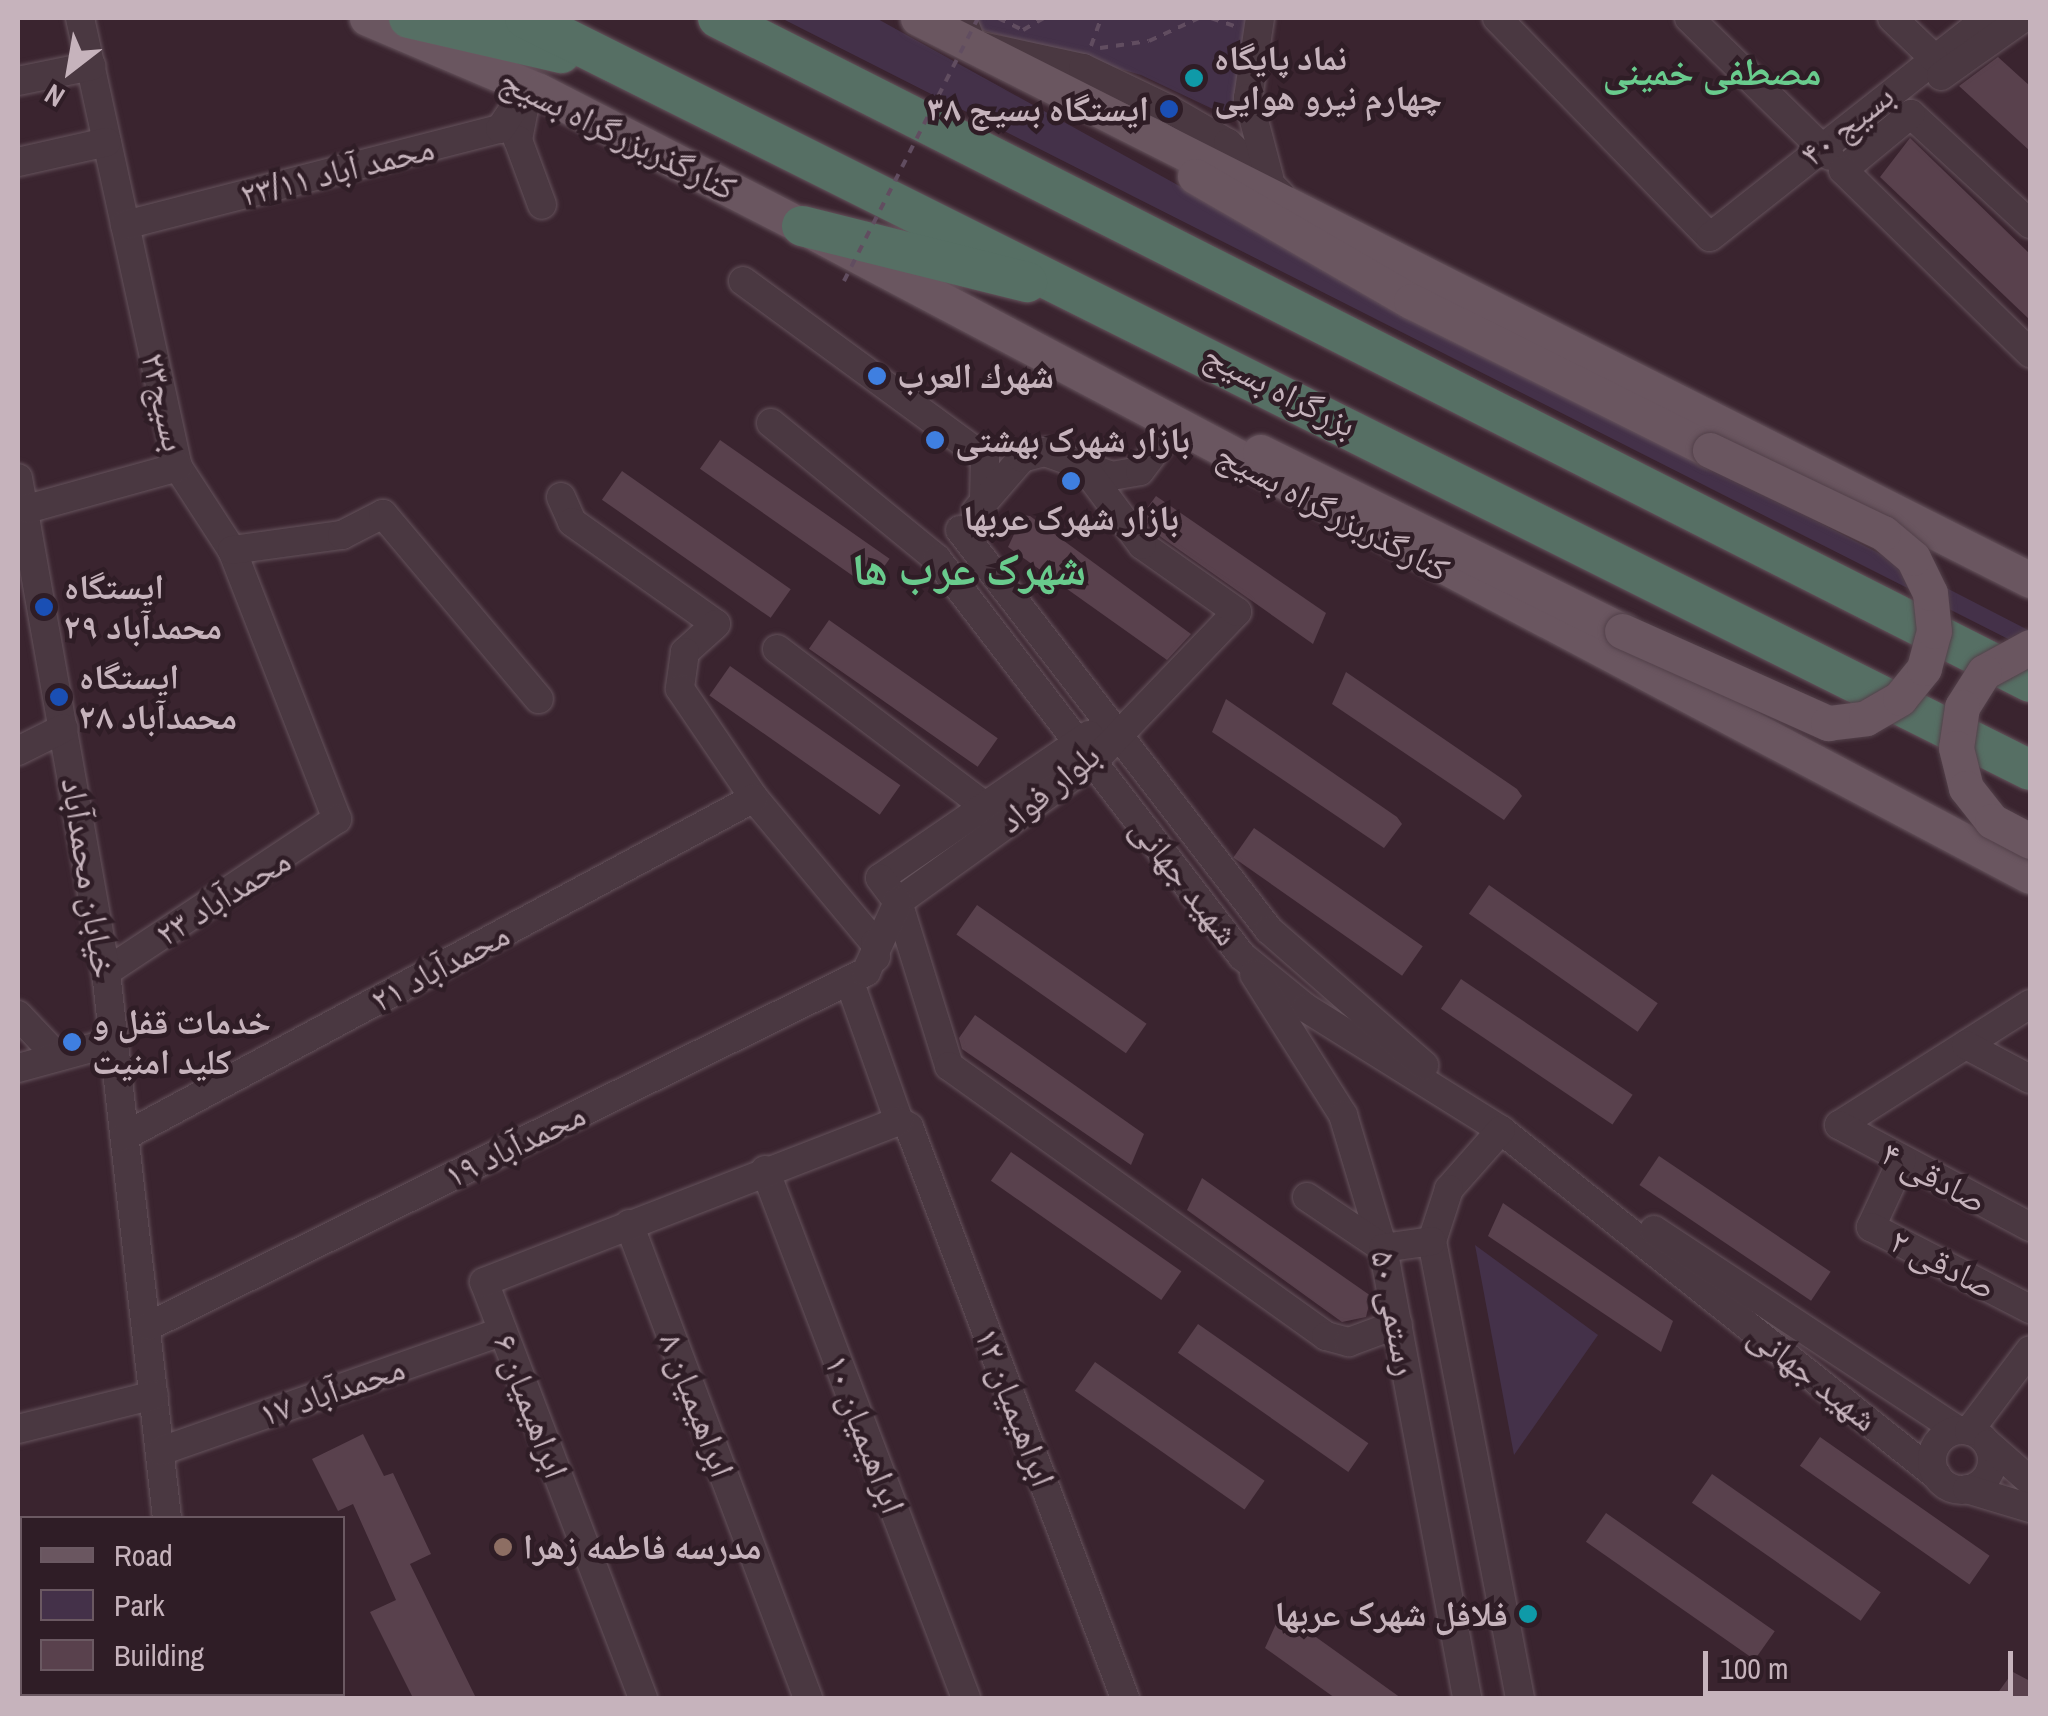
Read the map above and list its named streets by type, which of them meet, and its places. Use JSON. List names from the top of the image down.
{
  "streets": {
    "highway": ["بزرگراه بسیج"],
    "main road": ["کنارگذربزرگراه بسیج"],
    "street": [
      "بسیج ۴۰",
      "محمد آباد ۲۳/۱۱",
      "بسیج۲۳",
      "بلوار فواد",
      "خیابان محمدآباد",
      "شهید جهانی",
      "محمدآباد ۲۳",
      "محمدآباد ۲۱",
      "محمدآباد ۱۹",
      "صادقی ۴",
      "صادقی ۲",
      "رستمی ۵۰",
      "محمدآباد ۱۷",
      "ابراهیمیان ۸",
      "ابراهیمیان ۶",
      "ابراهیمیان ۱۲",
      "ابراهیمیان ۱۰"
    ]
  },
  "crossings": [
    ["کنارگذربزرگراه بسیج", "محمد آباد ۲۳/۱۱"],
    ["محمد آباد ۲۳/۱۱", "بسیج۲۳"],
    ["بسیج۲۳", "محمدآباد ۲۳"],
    ["بلوار فواد", "شهید جهانی"],
    ["خیابان محمدآباد", "محمدآباد ۲۳"],
    ["خیابان محمدآباد", "محمدآباد ۲۱"],
    ["خیابان محمدآباد", "محمدآباد ۱۹"],
    ["خیابان محمدآباد", "محمدآباد ۱۷"],
    ["شهید جهانی", "رستمی ۵۰"],
    ["محمدآباد ۱۹", "ابراهیمیان ۱۲"],
    ["صادقی ۴", "صادقی ۲"],
    ["محمدآباد ۱۷", "ابراهیمیان ۶"],
    ["ابراهیمیان ۸", "ابراهیمیان ۶"]
  ],
  "districts": ["مصطفی خمینی", "شهرک عرب ها"],
  "places": [
    "نماد پایگاه چهارم نیرو هوایی",
    "ایستگاه بسیج ۳۸",
    "شهرك العرب",
    "بازار شهرک بهشتی",
    "بازار شهرک عربها",
    "ایستگاه محمدآباد ۲۹",
    "ایستگاه محمدآباد ۲۸",
    "خدمات قفل و کلید امنیت",
    "مدرسه فاطمه زهرا",
    "فلافل شهرک عربها"
  ],
  "legend": ["Road", "Park", "Building"],
  "scale_bar": "100 m",
  "north": "bottom left"
}
